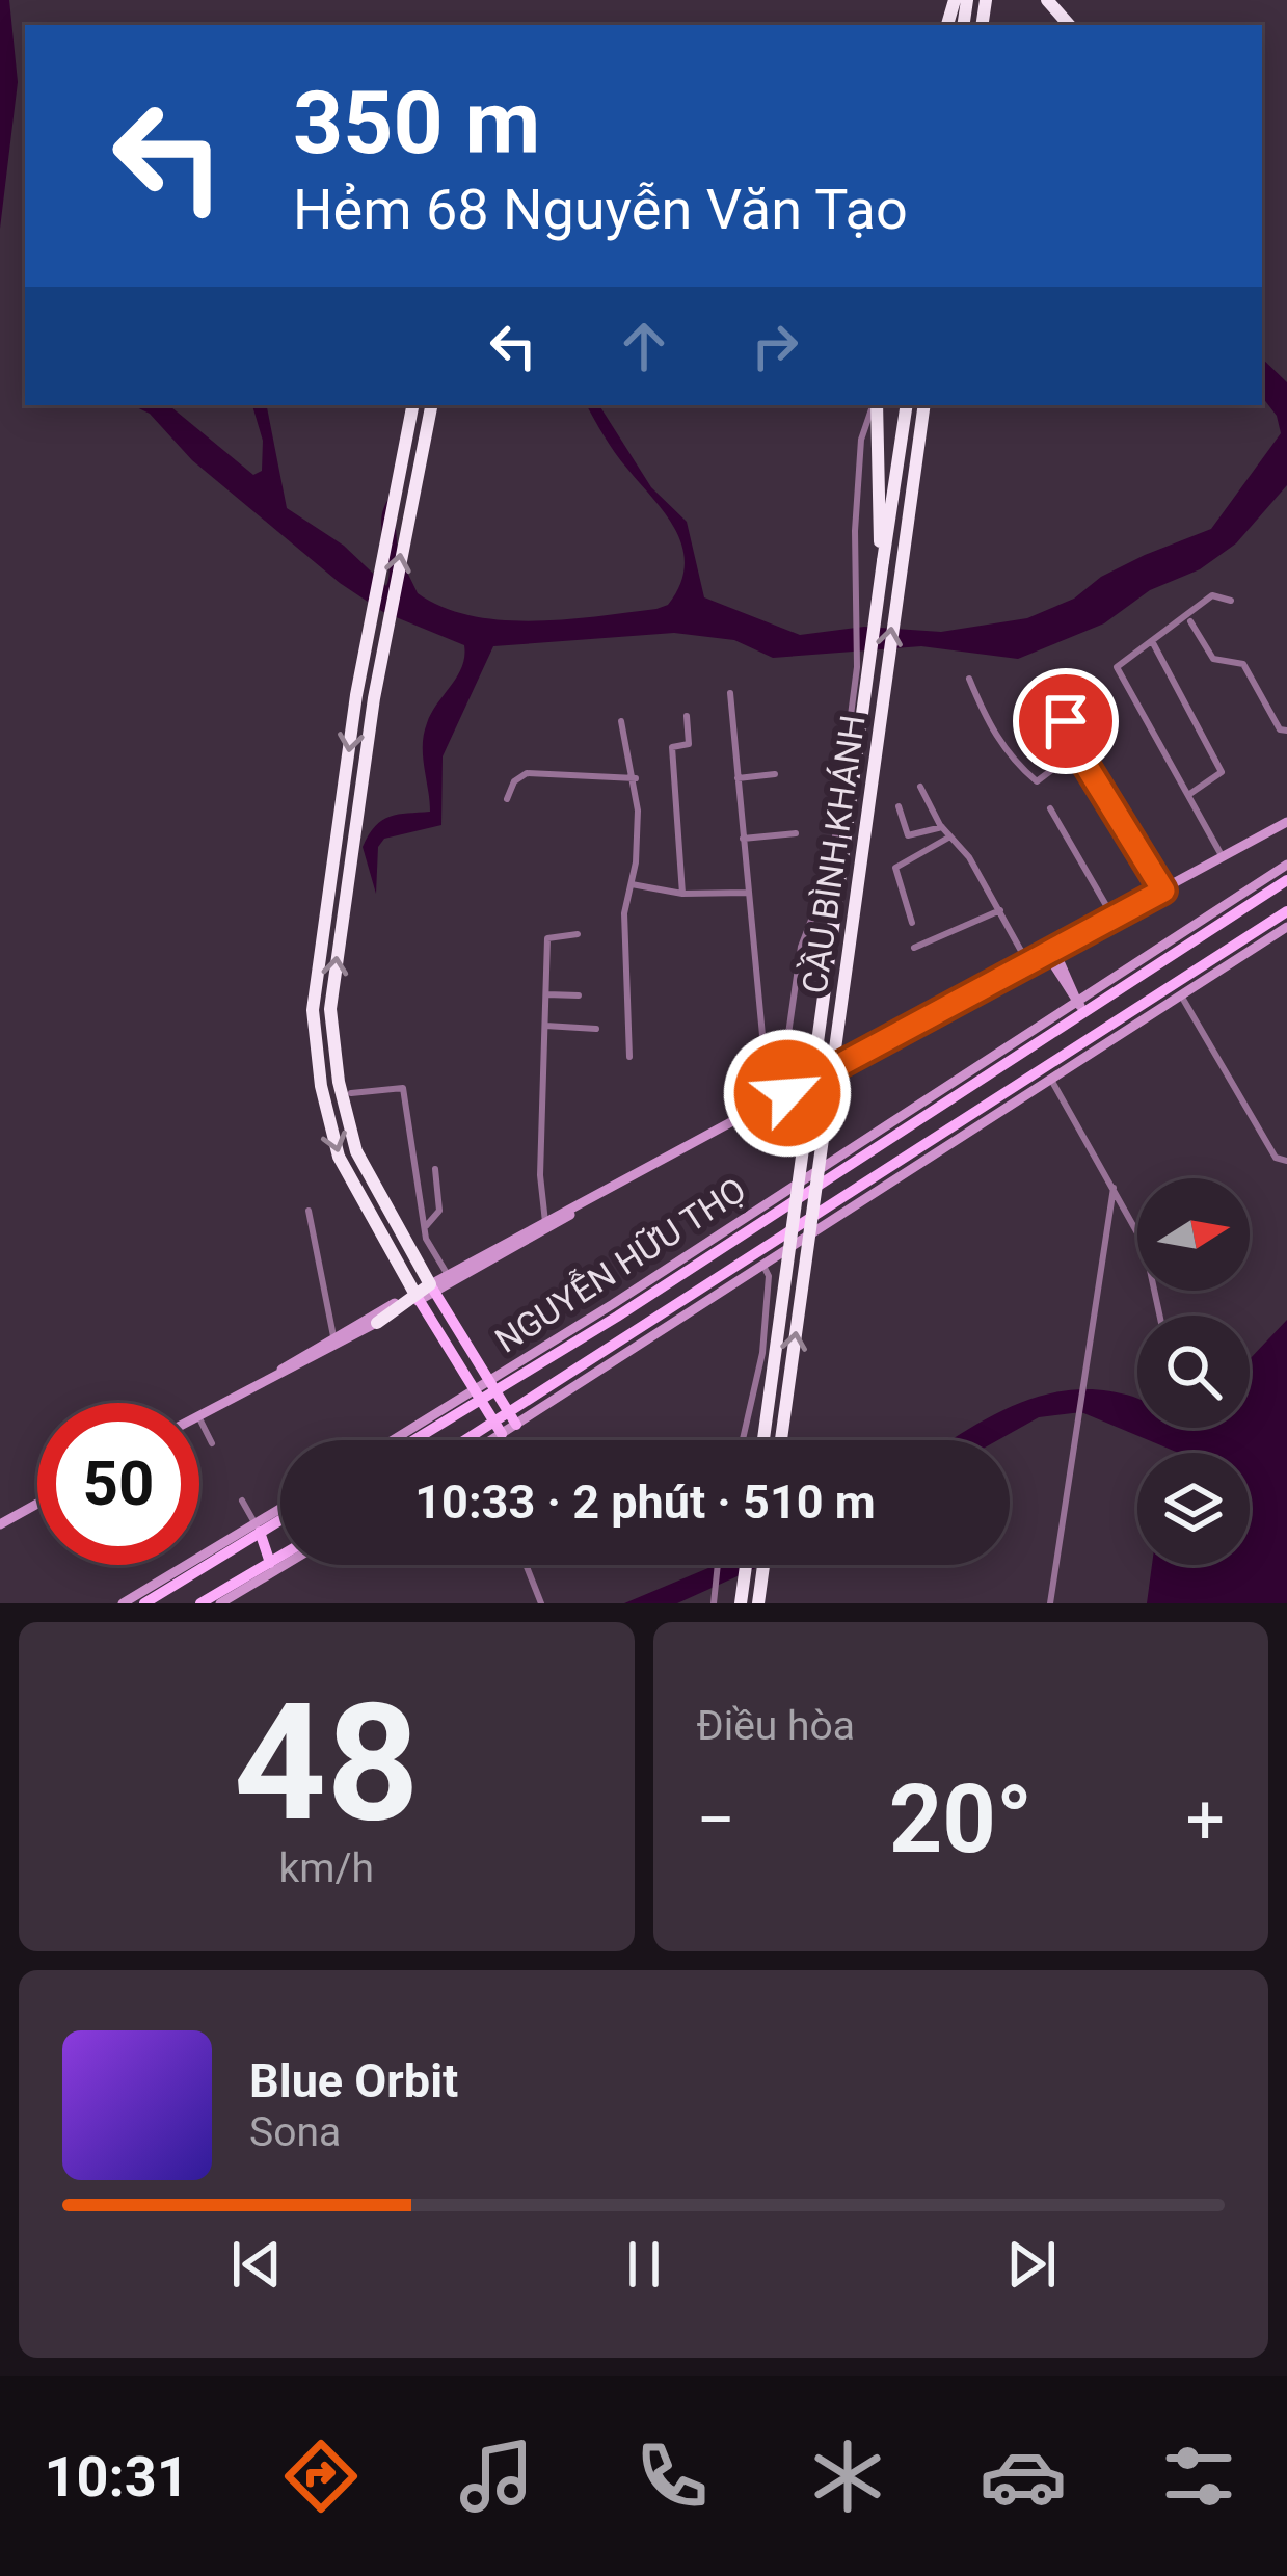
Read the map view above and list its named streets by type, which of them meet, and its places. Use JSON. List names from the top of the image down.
{
  "streets": {
    "highway": ["CẦU BÌNH KHÁNH"],
    "main road": ["NGUYỄN HỮU THỌ"]
  },
  "north": "right",
  "page": {
    "turn": ["350 m", "Hẻm 68 Nguyễn Văn Tạo"],
    "limit": "50",
    "trip": "10:33 · 2 phút · 510 m",
    "tile": [
      ["48", "km/h"],
      "Điều hòa"
    ],
    "heat": ["−", "20°", "+"],
    "song": ["Blue Orbit", "Sona"],
    "tabs": "10:31"
  }
}
